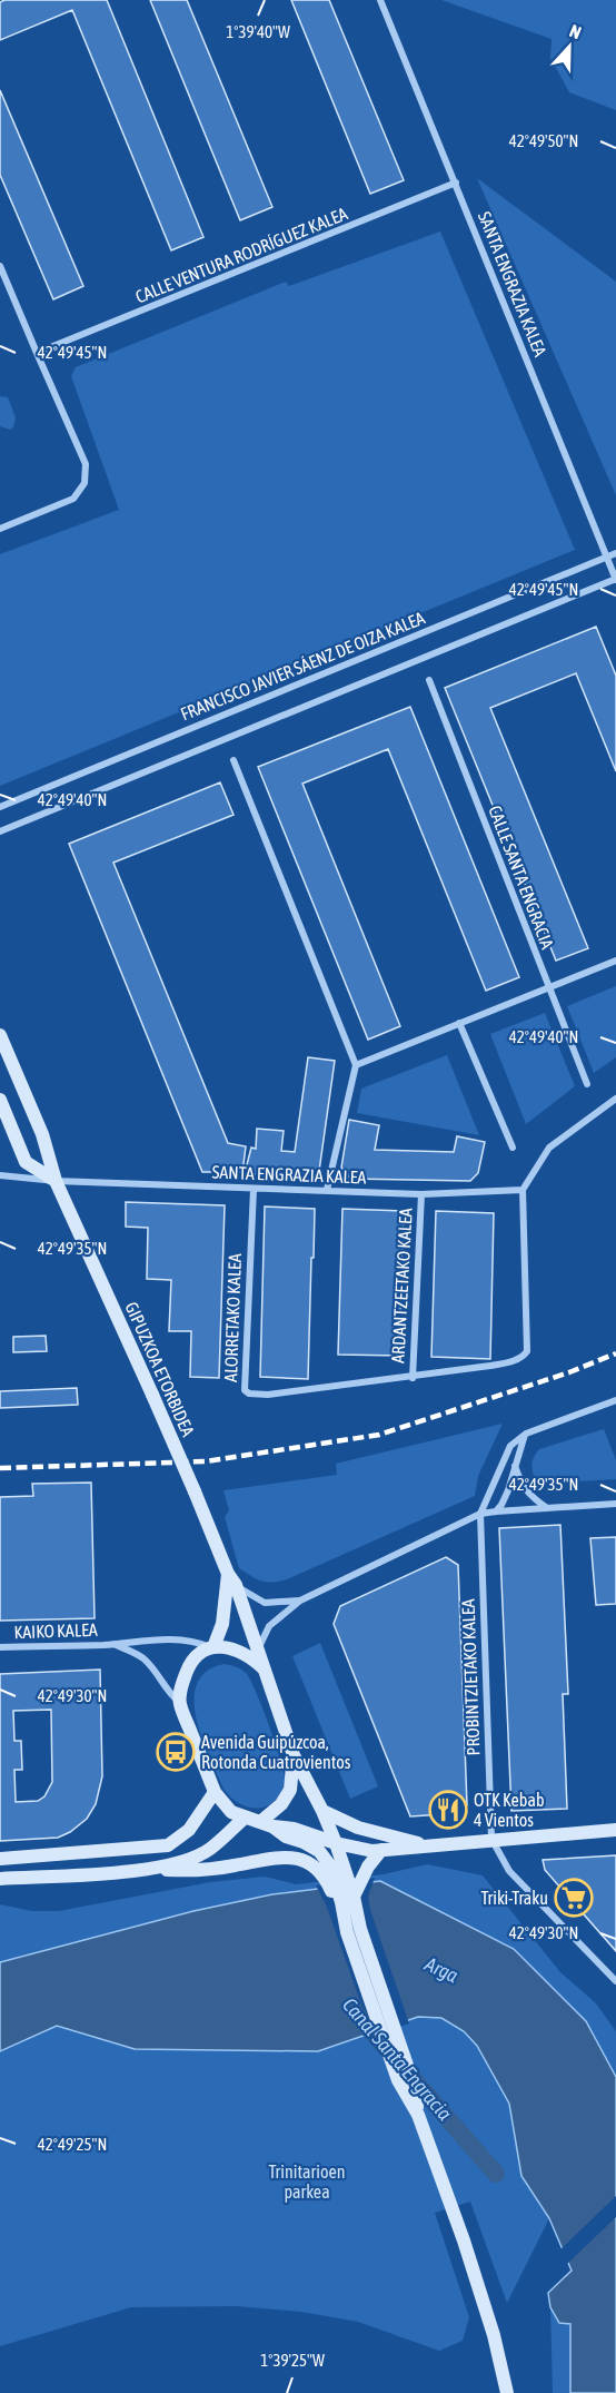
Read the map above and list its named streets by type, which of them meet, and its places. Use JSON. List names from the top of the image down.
{
  "streets": {
    "main road": ["GIPUZKOA ETORBIDEA"],
    "street": [
      "CALLE VENTURA RODRÍGUEZ KALEA",
      "SANTA ENGRAZIA KALEA",
      "FRANCISCO JAVIER SÁENZ DE OIZA KALEA",
      "CALLE SANTA ENGRACIA",
      "ARDANTZEETAKO KALEA",
      "ALORRETAKO KALEA",
      "KAIKO KALEA",
      "PROBINTZIETAKO KALEA"
    ]
  },
  "crossings": [
    ["CALLE VENTURA RODRÍGUEZ KALEA", "SANTA ENGRAZIA KALEA"],
    ["SANTA ENGRAZIA KALEA", "FRANCISCO JAVIER SÁENZ DE OIZA KALEA"],
    ["SANTA ENGRAZIA KALEA", "ARDANTZEETAKO KALEA"],
    ["SANTA ENGRAZIA KALEA", "ALORRETAKO KALEA"],
    ["SANTA ENGRAZIA KALEA", "GIPUZKOA ETORBIDEA"],
    ["ARDANTZEETAKO KALEA", "ALORRETAKO KALEA"],
    ["GIPUZKOA ETORBIDEA", "KAIKO KALEA"]
  ],
  "water": ["Arga", "Canal Santa Engracia"],
  "parks": ["Trinitarioen parkea"],
  "places": {
    "bus stop": ["Avenida Guipúzcoa, Rotonda Cuatrovientos"],
    "restaurant": ["OTK Kebab 4 Vientos"],
    "supermarket": ["Triki-Traku"]
  },
  "north": "top",
  "coordinates": [
    "1°39'40\"W",
    "42°49'50\"N",
    "42°49'45\"N",
    "42°49'40\"N",
    "42°49'35\"N",
    "42°49'30\"N",
    "42°49'25\"N",
    "1°39'25\"W"
  ]
}
